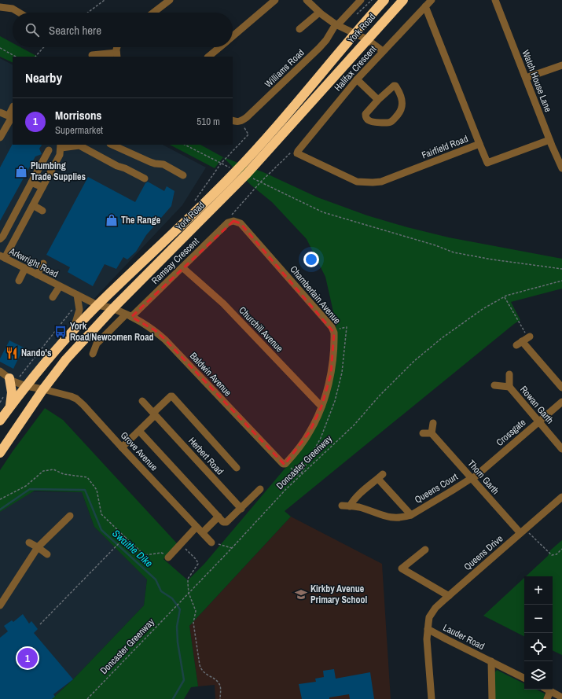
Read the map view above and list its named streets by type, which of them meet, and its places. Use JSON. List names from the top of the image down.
{
  "streets": {
    "highway": ["York Road"],
    "street": [
      "Williams Road",
      "Halifax Crescent",
      "Watch House Lane",
      "Fairfield Road",
      "Ramsay Crescent",
      "Arkwright Road",
      "Chamberlain Avenue",
      "Churchill Avenue",
      "Baldwin Avenue",
      "Rowan Garth",
      "Crossgate",
      "Grove Avenue",
      "Herbert Road",
      "Thorn Garth",
      "Queens Court",
      "Queens Drive",
      "Lauder Road"
    ],
    "path": ["Doncaster Greenway"]
  },
  "crossings": [
    ["York Road", "Arkwright Road"],
    ["York Road", "Baldwin Avenue"],
    ["York Road", "Grove Avenue"],
    ["Halifax Crescent", "Fairfield Road"],
    ["Ramsay Crescent", "Chamberlain Avenue"],
    ["Ramsay Crescent", "Churchill Avenue"],
    ["Ramsay Crescent", "Baldwin Avenue"],
    ["Arkwright Road", "Baldwin Avenue"],
    ["Chamberlain Avenue", "Churchill Avenue"],
    ["Chamberlain Avenue", "Baldwin Avenue"],
    ["Rowan Garth", "Crossgate"],
    ["Crossgate", "Thorn Garth"],
    ["Crossgate", "Queens Court"],
    ["Thorn Garth", "Queens Court"],
    ["Thorn Garth", "Queens Drive"],
    ["Queens Drive", "Lauder Road"]
  ],
  "water": ["Swaithe Dike"],
  "places": {
    "shop": ["Plumbing Trade Supplies", "The Range"],
    "bus stop": ["York Road/Newcomen Road"],
    "restaurant": ["Nando's"],
    "school or university": ["Kirkby Avenue Primary School"]
  },
  "page": {
    "search": "Search here",
    "heading": "Nearby",
    "list": [
      {
        "mark": "1",
        "name": "Morrisons",
        "note": "Supermarket",
        "value": "510 m"
      }
    ],
    "map_buttons": ["+", "−"],
    "pins": "1"
  }
}
